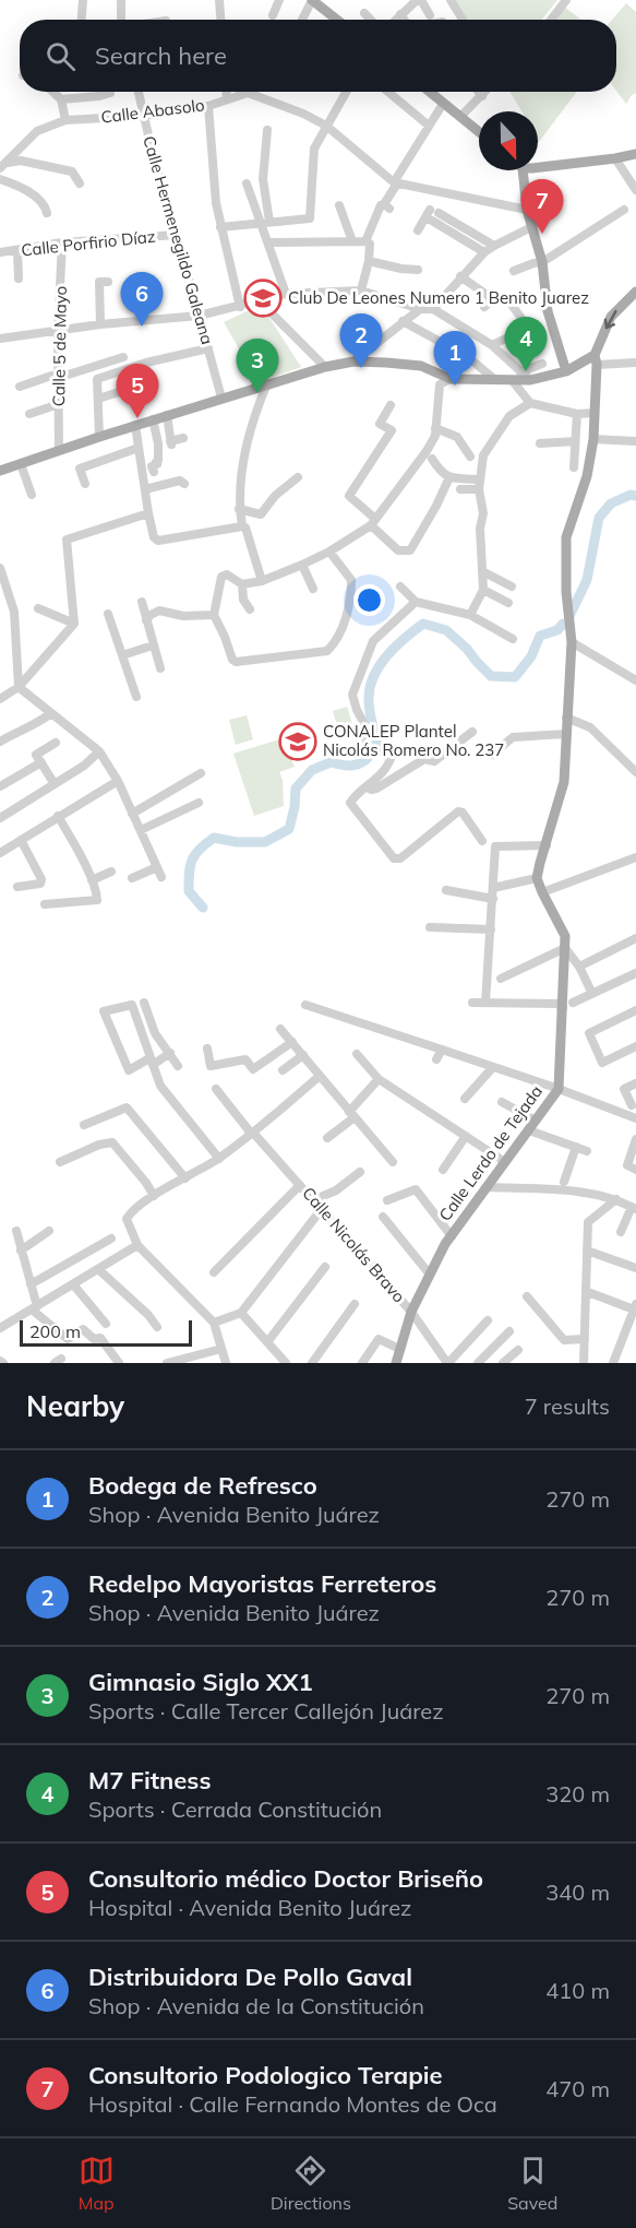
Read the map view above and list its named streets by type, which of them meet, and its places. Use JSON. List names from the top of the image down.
{
  "streets": {
    "main road": ["Calle Lerdo de Tejada"],
    "street": [
      "Calle Abasolo",
      "Calle Hermenegildo Galeana",
      "Calle Porfirio Díaz",
      "Calle 5 de Mayo",
      "Calle Nicolás Bravo"
    ]
  },
  "crossings": [
    ["Calle Abasolo", "Calle Hermenegildo Galeana"],
    ["Calle Hermenegildo Galeana", "Calle Porfirio Díaz"],
    ["Calle Porfirio Díaz", "Calle 5 de Mayo"],
    ["Calle Lerdo de Tejada", "Calle Nicolás Bravo"]
  ],
  "places": {
    "school or university": ["Club De Leones Numero 1 Benito Juarez", "CONALEP Plantel Nicolás Romero No. 237"]
  },
  "scale_bar": "200 m",
  "north": "bottom",
  "page": {
    "search": "Search here",
    "pins": [
      "7",
      "6",
      "2",
      "4",
      "1",
      "3",
      "5"
    ],
    "scale": "200 m",
    "heading": ["Nearby", "7 results"],
    "list": [
      {
        "mark": "1",
        "name": "Bodega de Refresco",
        "note": "Shop · Avenida Benito Juárez",
        "value": "270 m"
      },
      {
        "mark": "2",
        "name": "Redelpo Mayoristas Ferreteros",
        "note": "Shop · Avenida Benito Juárez",
        "value": "270 m"
      },
      {
        "mark": "3",
        "name": "Gimnasio Siglo XX1",
        "note": "Sports · Calle Tercer Callejón Juárez",
        "value": "270 m"
      },
      {
        "mark": "4",
        "name": "M7 Fitness",
        "note": "Sports · Cerrada Constitución",
        "value": "320 m"
      },
      {
        "mark": "5",
        "name": "Consultorio médico Doctor Briseño",
        "note": "Hospital · Avenida Benito Juárez",
        "value": "340 m"
      },
      {
        "mark": "6",
        "name": "Distribuidora De Pollo Gaval",
        "note": "Shop · Avenida de la Constitución",
        "value": "410 m"
      },
      {
        "mark": "7",
        "name": "Consultorio Podologico Terapie",
        "note": "Hospital · Calle Fernando Montes de Oca",
        "value": "470 m"
      }
    ],
    "nav": ["Map", "Directions", "Saved"]
  }
}
